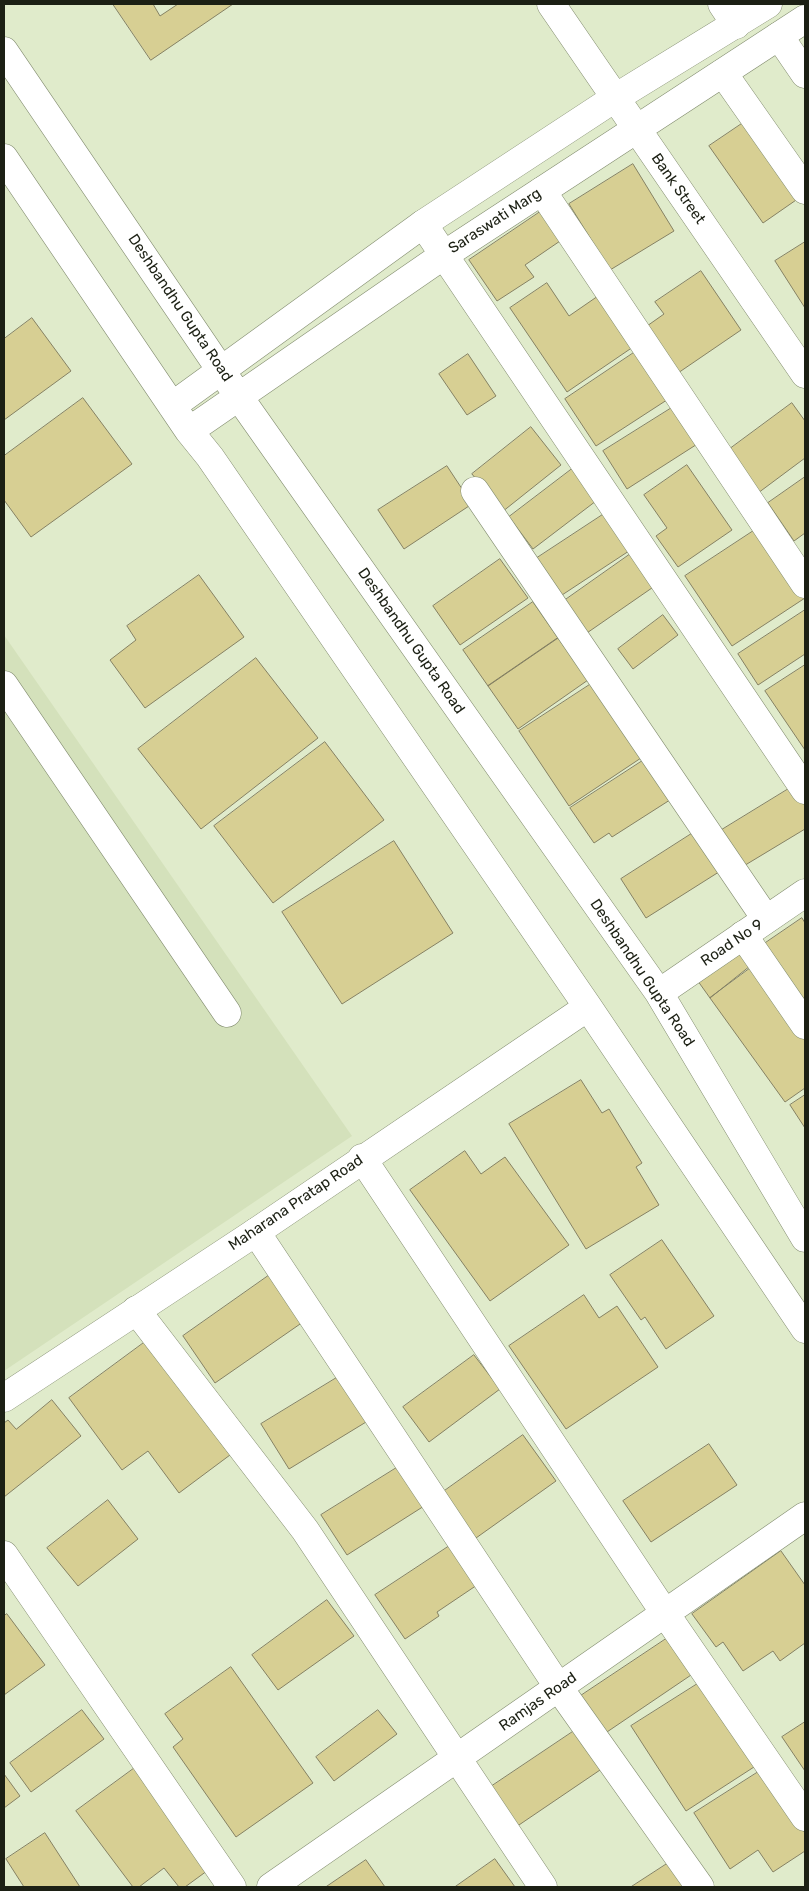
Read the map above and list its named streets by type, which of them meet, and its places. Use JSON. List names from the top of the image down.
{
  "streets": {
    "street": [
      "Bank Street",
      "Saraswati Marg",
      "Deshbandhu Gupta Road",
      "Road No 9",
      "Maharana Pratap Road",
      "Ramjas Road"
    ]
  },
  "crossings": [
    ["Bank Street", "Saraswati Marg"],
    ["Saraswati Marg", "Deshbandhu Gupta Road"],
    ["Deshbandhu Gupta Road", "Road No 9"]
  ]
}
